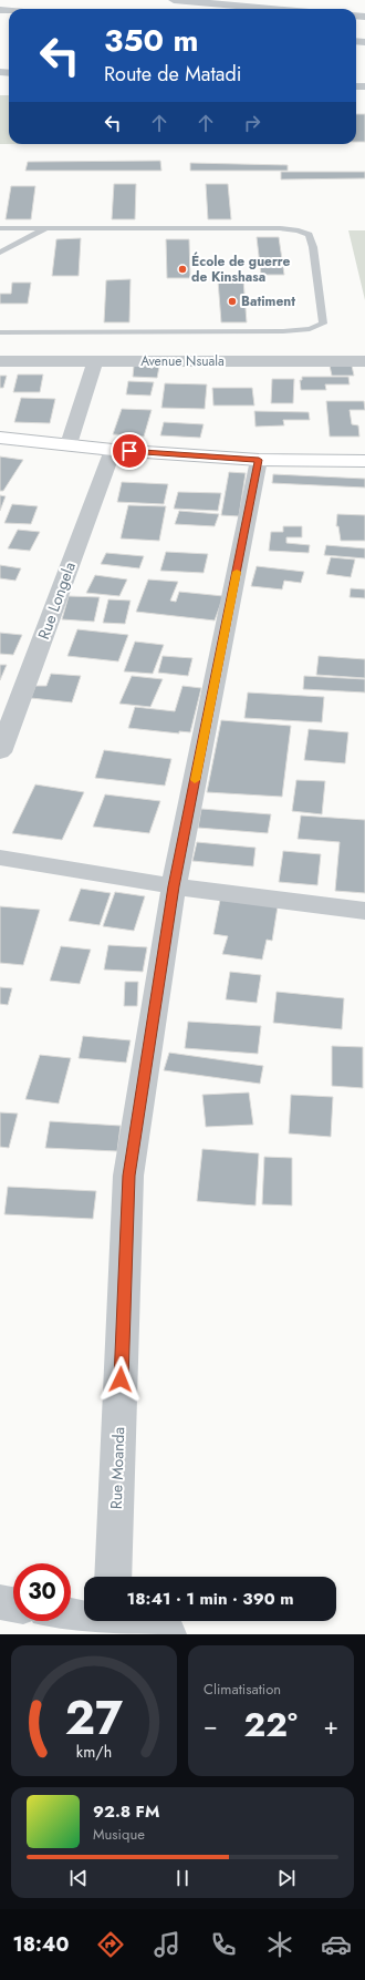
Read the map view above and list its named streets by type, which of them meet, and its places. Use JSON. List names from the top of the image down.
{
  "streets": {
    "street": ["Avenue Nsuala", "Rue Longela", "Rue Moanda"]
  },
  "places": ["École de guerre de Kinshasa", "Batiment"],
  "page": {
    "turn": ["350 m", "Route de Matadi"],
    "limit": "30",
    "trip": "18:41 · 1 min · 390 m",
    "tile": "Climatisation",
    "heat": ["−", "22°", "+"],
    "song": ["92.8 FM", "Musique"],
    "tabs": "18:40",
    "gauge": ["27", "km/h"]
  }
}
